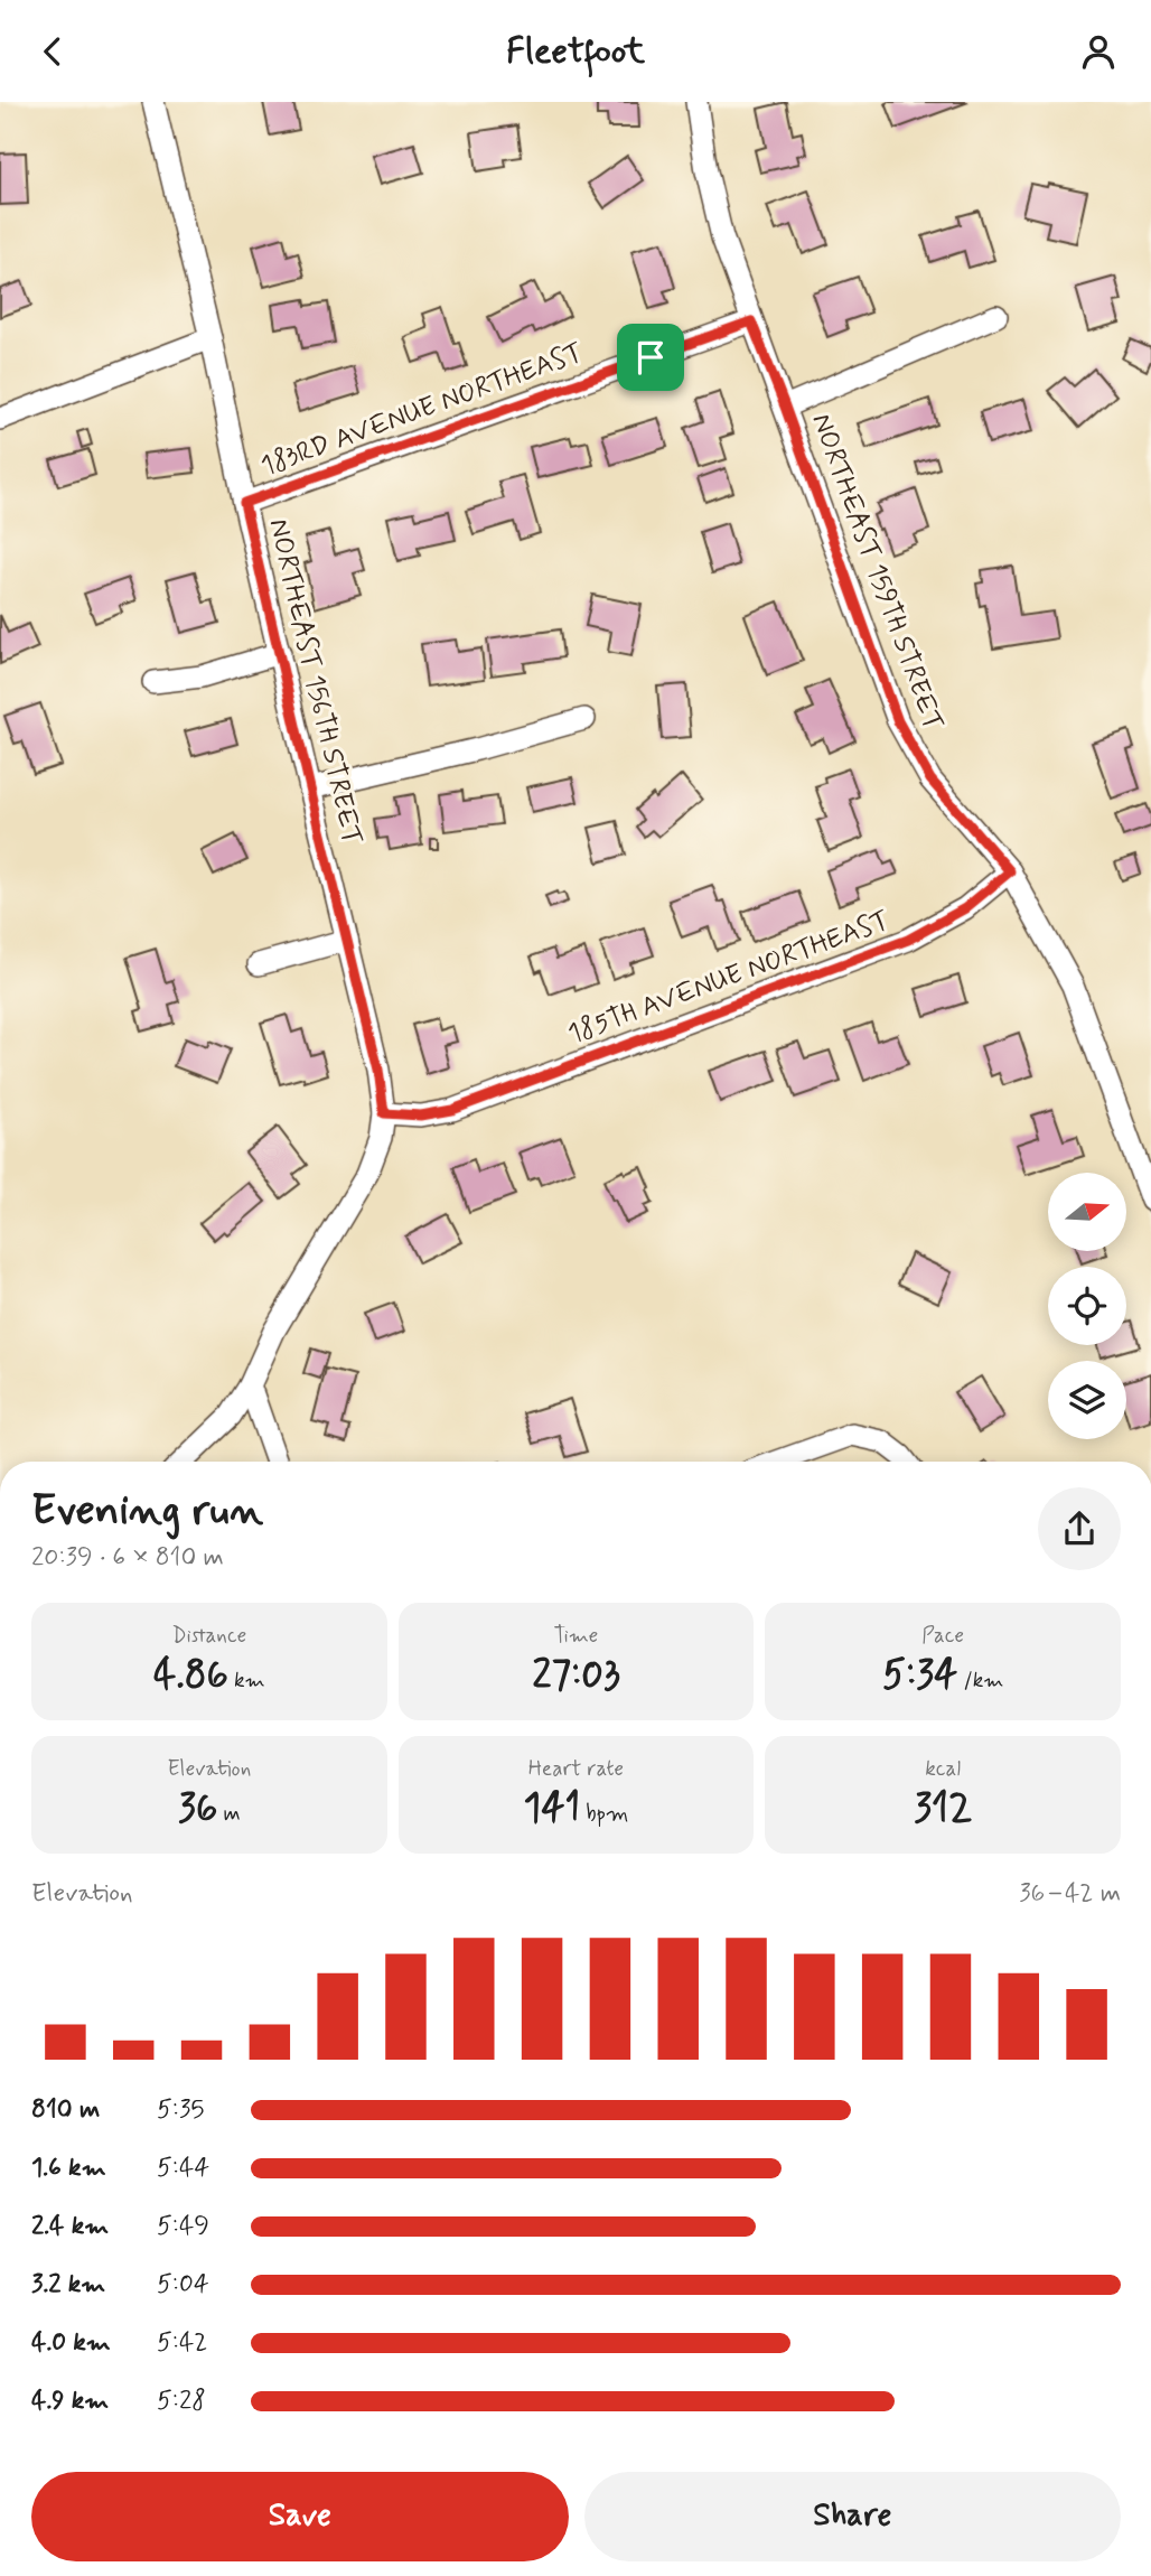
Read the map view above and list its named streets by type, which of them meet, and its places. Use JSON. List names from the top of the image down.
{
  "streets": {
    "street": [
      "183RD AVENUE NORTHEAST",
      "NORTHEAST 159TH STREET",
      "NORTHEAST 156TH STREET",
      "185TH AVENUE NORTHEAST"
    ]
  },
  "crossings": [
    ["183RD AVENUE NORTHEAST", "NORTHEAST 159TH STREET"],
    ["183RD AVENUE NORTHEAST", "NORTHEAST 156TH STREET"],
    ["NORTHEAST 159TH STREET", "185TH AVENUE NORTHEAST"],
    ["NORTHEAST 156TH STREET", "185TH AVENUE NORTHEAST"]
  ],
  "north": "right",
  "page": {
    "header": "Fleetfoot",
    "heading": ["Evening run", "20:39 · 6 × 810 m"],
    "stats": [
      ["Distance", "4.86 km"],
      ["Time", "27:03"],
      ["Pace", "5:34 /km"],
      ["Elevation", "36 m"],
      ["Heart rate", "141 bpm"],
      ["kcal", "312"]
    ],
    "chart": ["Elevation", "36–42 m"],
    "list": [
      {
        "name": "810 m",
        "note": "5:35"
      },
      {
        "name": "1.6 km",
        "note": "5:44"
      },
      {
        "name": "2.4 km",
        "note": "5:49"
      },
      {
        "name": "3.2 km",
        "note": "5:04"
      },
      {
        "name": "4.0 km",
        "note": "5:42"
      },
      {
        "name": "4.9 km",
        "note": "5:28"
      }
    ],
    "buttons": ["Save", "Share"]
  }
}
